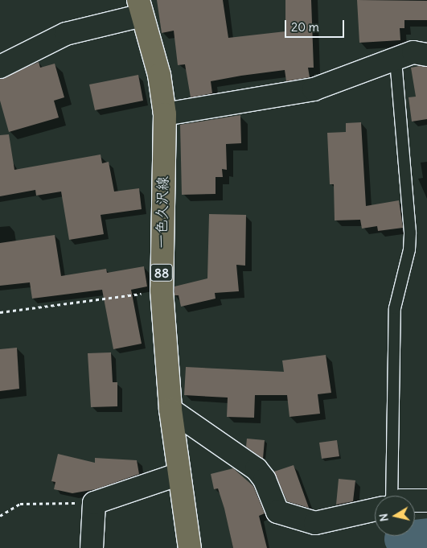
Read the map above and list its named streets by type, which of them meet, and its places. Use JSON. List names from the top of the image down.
{
  "streets": {
    "main road": ["一色久沢線", "88"]
  },
  "scale_bar": "20 m",
  "north": "left"
}
